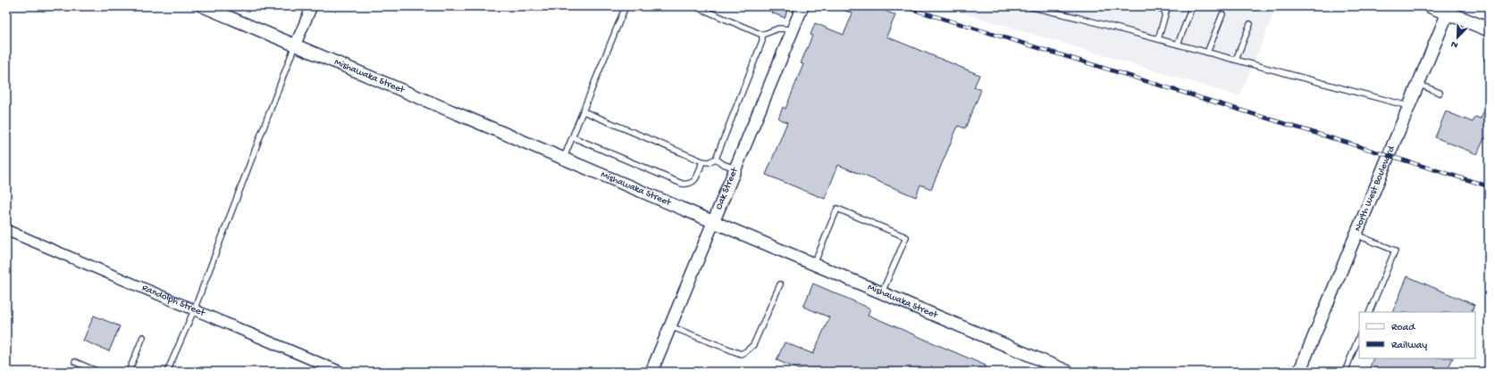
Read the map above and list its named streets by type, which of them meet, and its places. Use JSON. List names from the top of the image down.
{
  "streets": {
    "street": [
      "Mishawaka Street",
      "Oak Street",
      "North West Boulevard",
      "Randolph Street"
    ]
  },
  "crossings": [
    ["Mishawaka Street", "Oak Street"]
  ],
  "legend": ["Road", "Railway"],
  "north": "bottom left"
}
